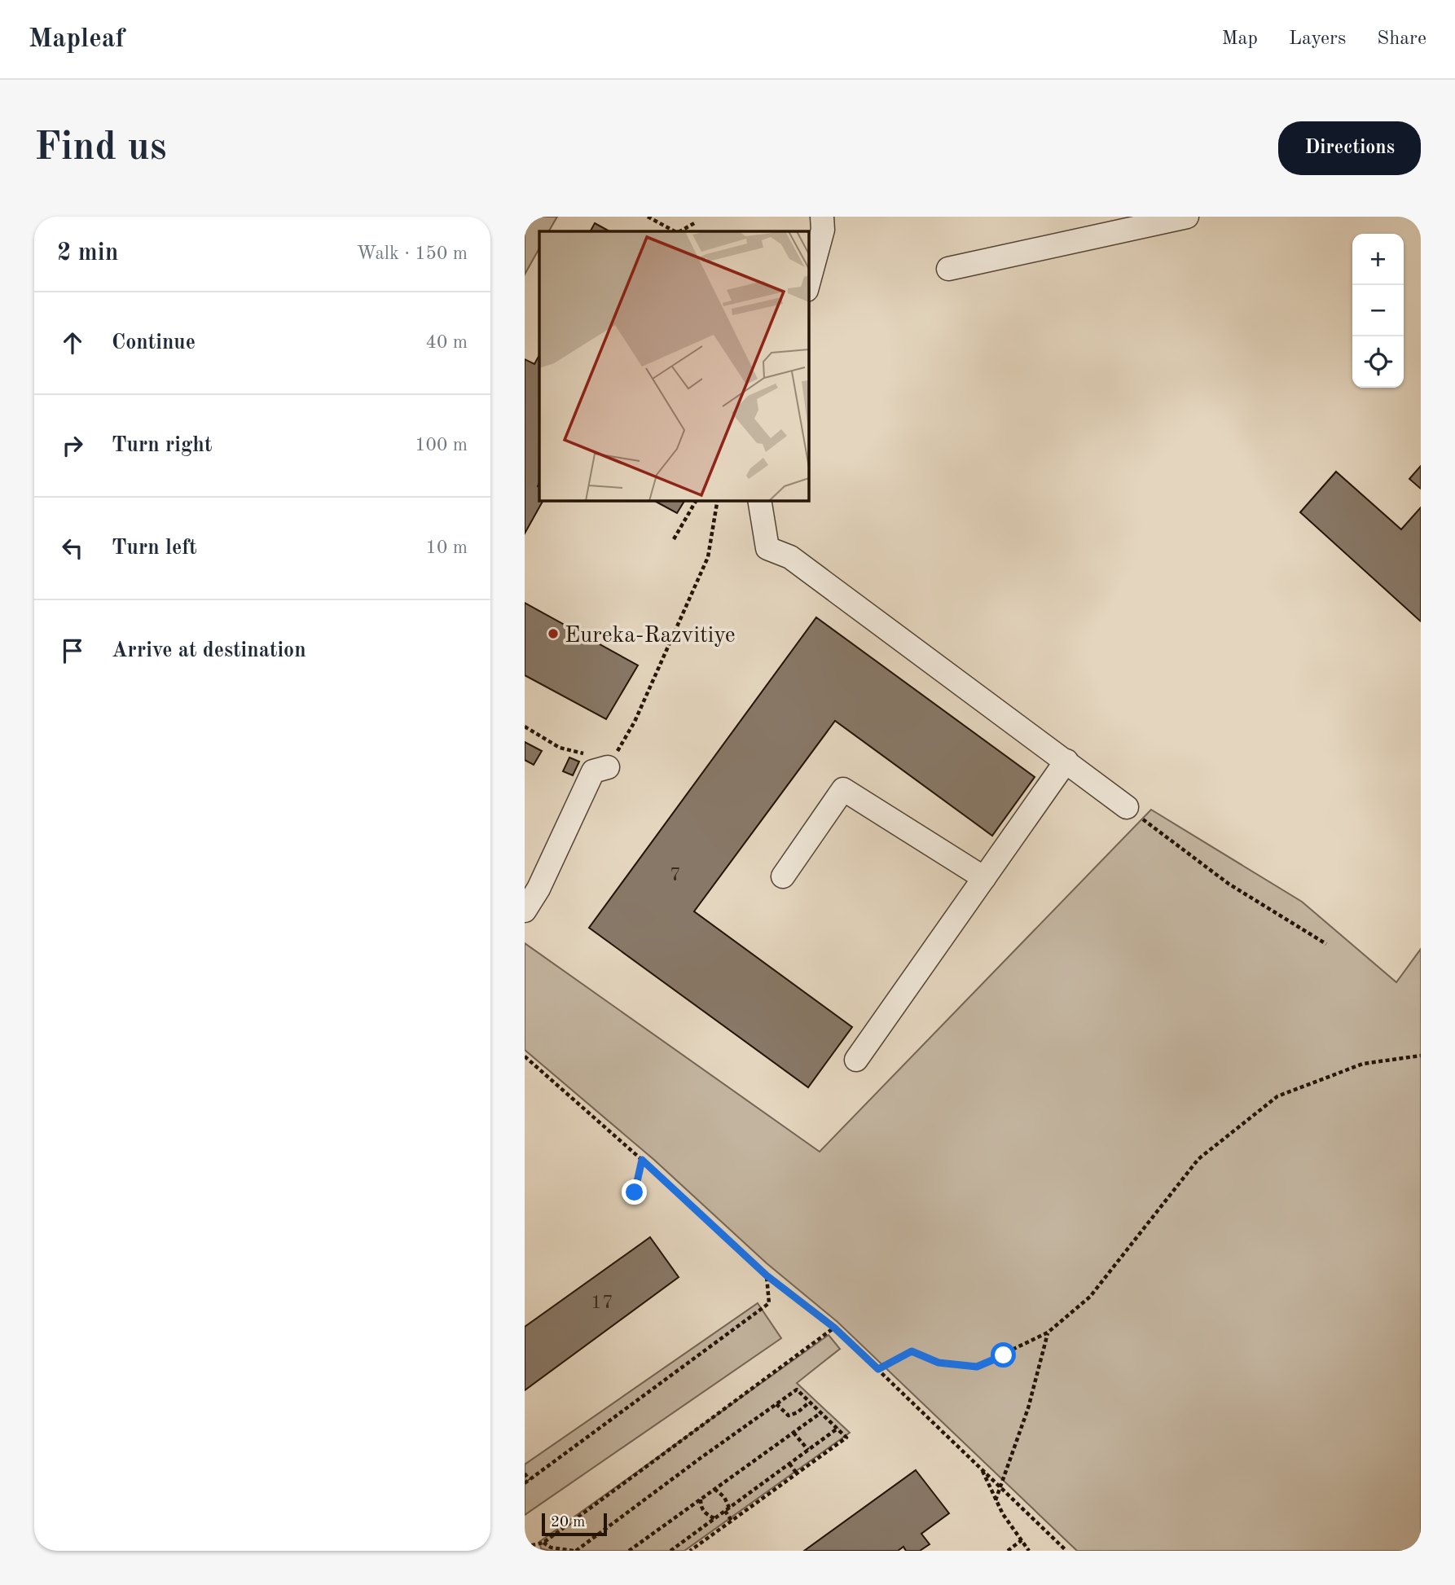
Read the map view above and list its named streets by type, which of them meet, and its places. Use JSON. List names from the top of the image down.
{
  "places": ["Eureka-Razvitiye"],
  "house_numbers": ["7", "17"],
  "scale_bar": "20 m",
  "page": {
    "header": "Mapleaf",
    "nav": ["Map", "Layers", "Share"],
    "buttons": "Directions",
    "title": "Find us",
    "heading": ["2 min", "Walk · 150 m"],
    "map_buttons": ["+", "−"],
    "list": [
      ["Continue", "40 m"],
      ["Turn right", "100 m"],
      ["Turn left", "10 m"],
      "Arrive at destination"
    ],
    "scale": "20 m"
  }
}
